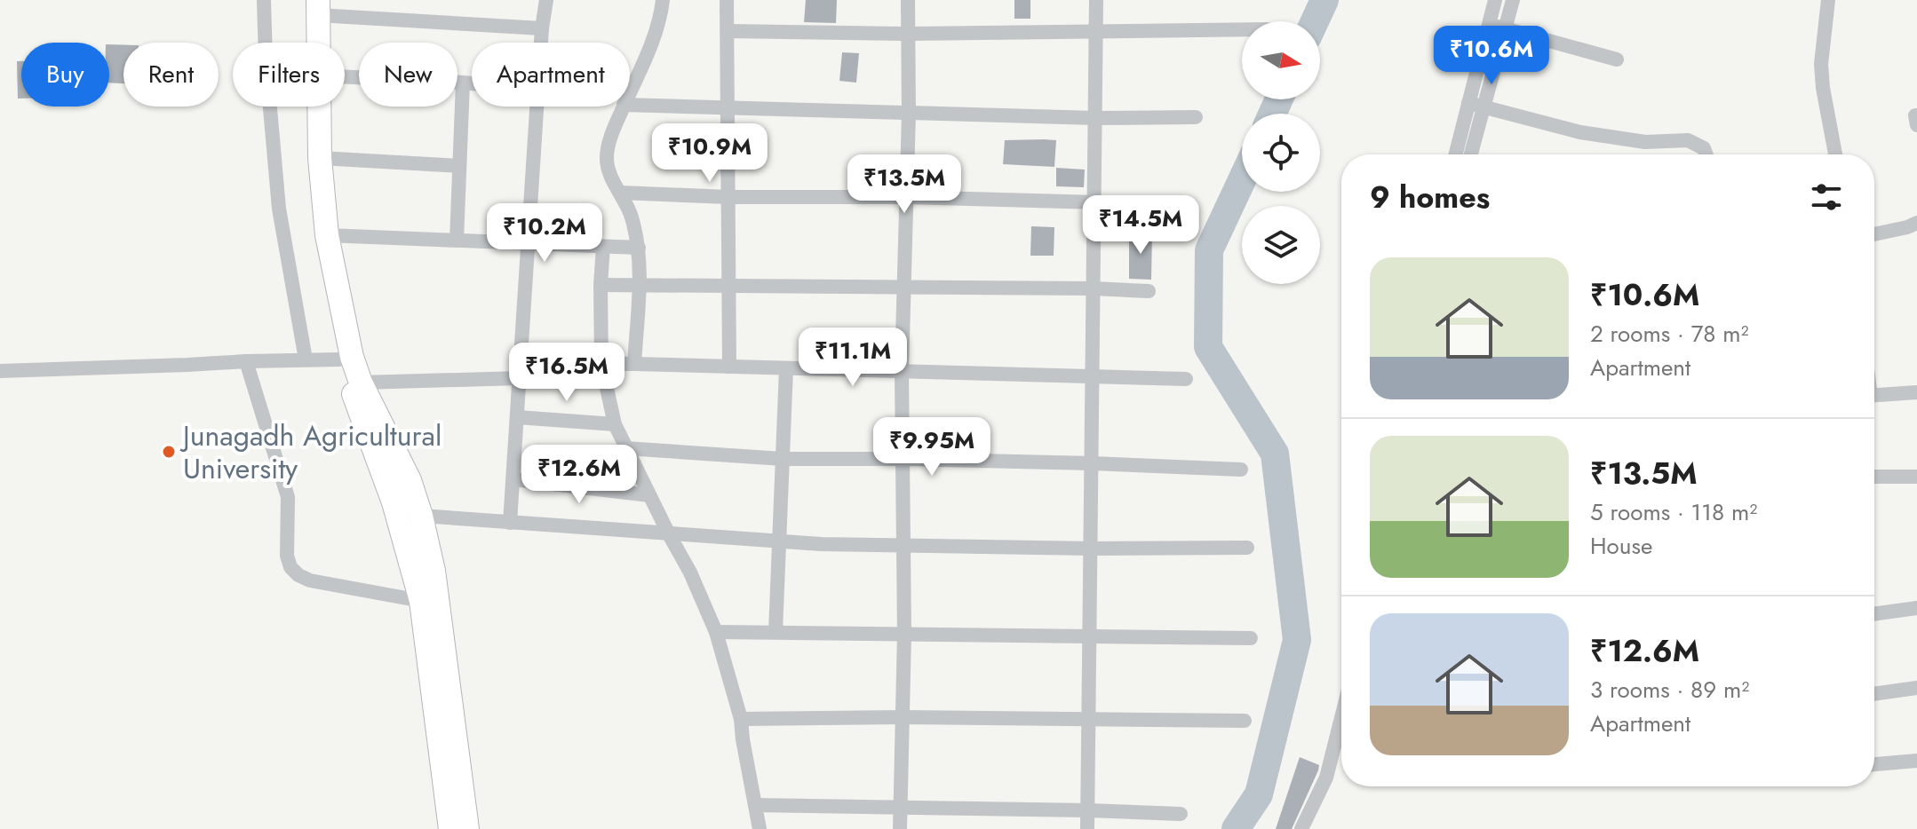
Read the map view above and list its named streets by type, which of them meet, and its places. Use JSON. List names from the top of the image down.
{
  "places": ["Junagadh Agricultural University"],
  "north": "right",
  "page": {
    "price": [
      "₹10.6M",
      "₹10.9M",
      "₹13.5M",
      "₹14.5M",
      "₹10.2M",
      "₹11.1M",
      "₹16.5M",
      "₹9.95M",
      "₹12.6M"
    ],
    "chip": [
      "Buy",
      "Rent",
      "Filters",
      "New",
      "Apartment"
    ],
    "heading": "9 homes",
    "list": [
      {
        "name": "₹10.6M",
        "note": "2 rooms · 78 m² · Apartment"
      },
      {
        "name": "₹13.5M",
        "note": "5 rooms · 118 m² · House"
      },
      {
        "name": "₹12.6M",
        "note": "3 rooms · 89 m² · Apartment"
      }
    ]
  }
}
